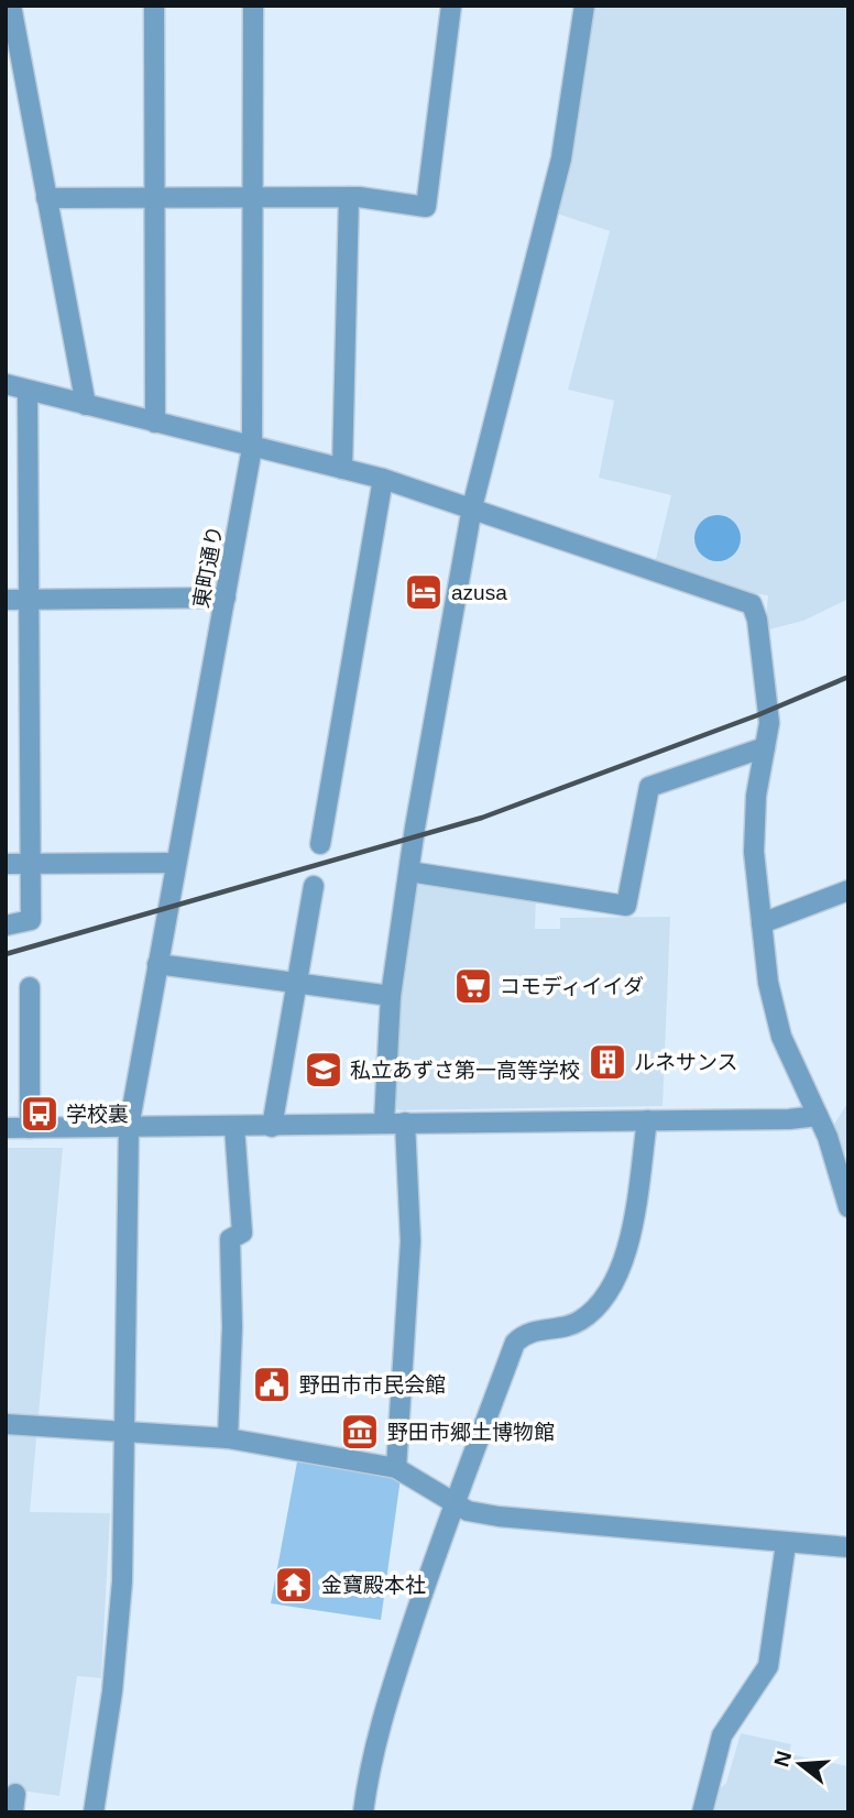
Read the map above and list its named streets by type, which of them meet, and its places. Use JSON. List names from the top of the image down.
{
  "streets": {
    "street": ["東町通り"]
  },
  "places": {
    "hotel": ["azusa"],
    "supermarket": ["コモディイイダ"],
    "building": ["ルネサンス"],
    "school or university": ["私立あずさ第一高等学校"],
    "bus stop": ["学校裏"],
    "public building": ["野田市市民会館"],
    "museum": ["野田市郷土博物館"],
    "temple": ["金寶殿本社"]
  },
  "north": "left"
}
